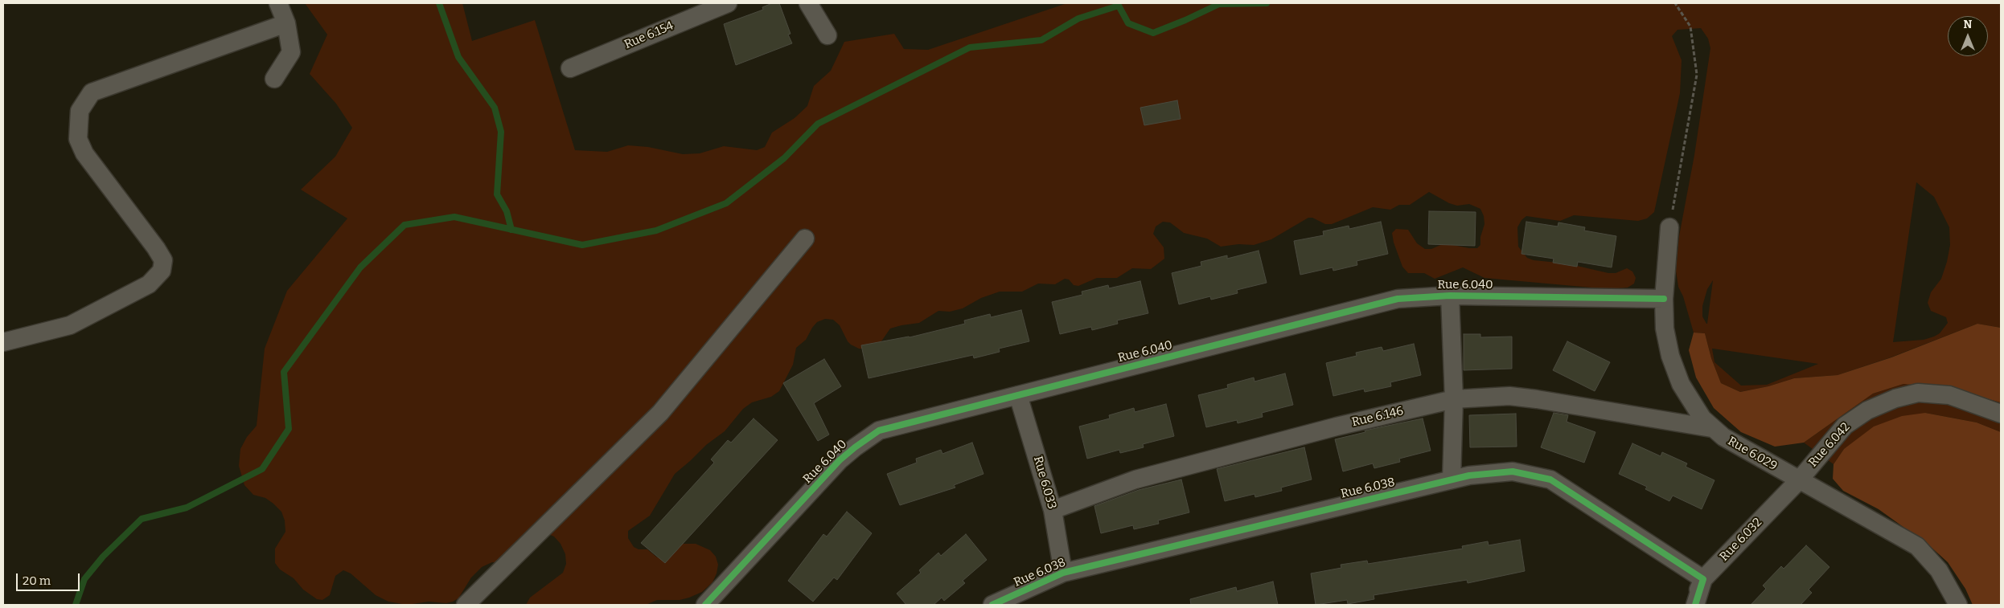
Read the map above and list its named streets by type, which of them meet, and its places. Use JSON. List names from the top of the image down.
{
  "streets": {
    "street": [
      "Rue 6.154",
      "Rue 6.040",
      "Rue 6.146",
      "Rue 6.042",
      "Rue 6.029",
      "Rue 6.033",
      "Rue 6.038",
      "Rue 6.032"
    ]
  },
  "crossings": [
    ["Rue 6.040", "Rue 6.029"],
    ["Rue 6.040", "Rue 6.033"],
    ["Rue 6.146", "Rue 6.029"],
    ["Rue 6.146", "Rue 6.033"],
    ["Rue 6.042", "Rue 6.029"],
    ["Rue 6.042", "Rue 6.032"],
    ["Rue 6.029", "Rue 6.032"],
    ["Rue 6.033", "Rue 6.038"],
    ["Rue 6.038", "Rue 6.032"]
  ],
  "scale_bar": "20 m",
  "north": "top"
}
